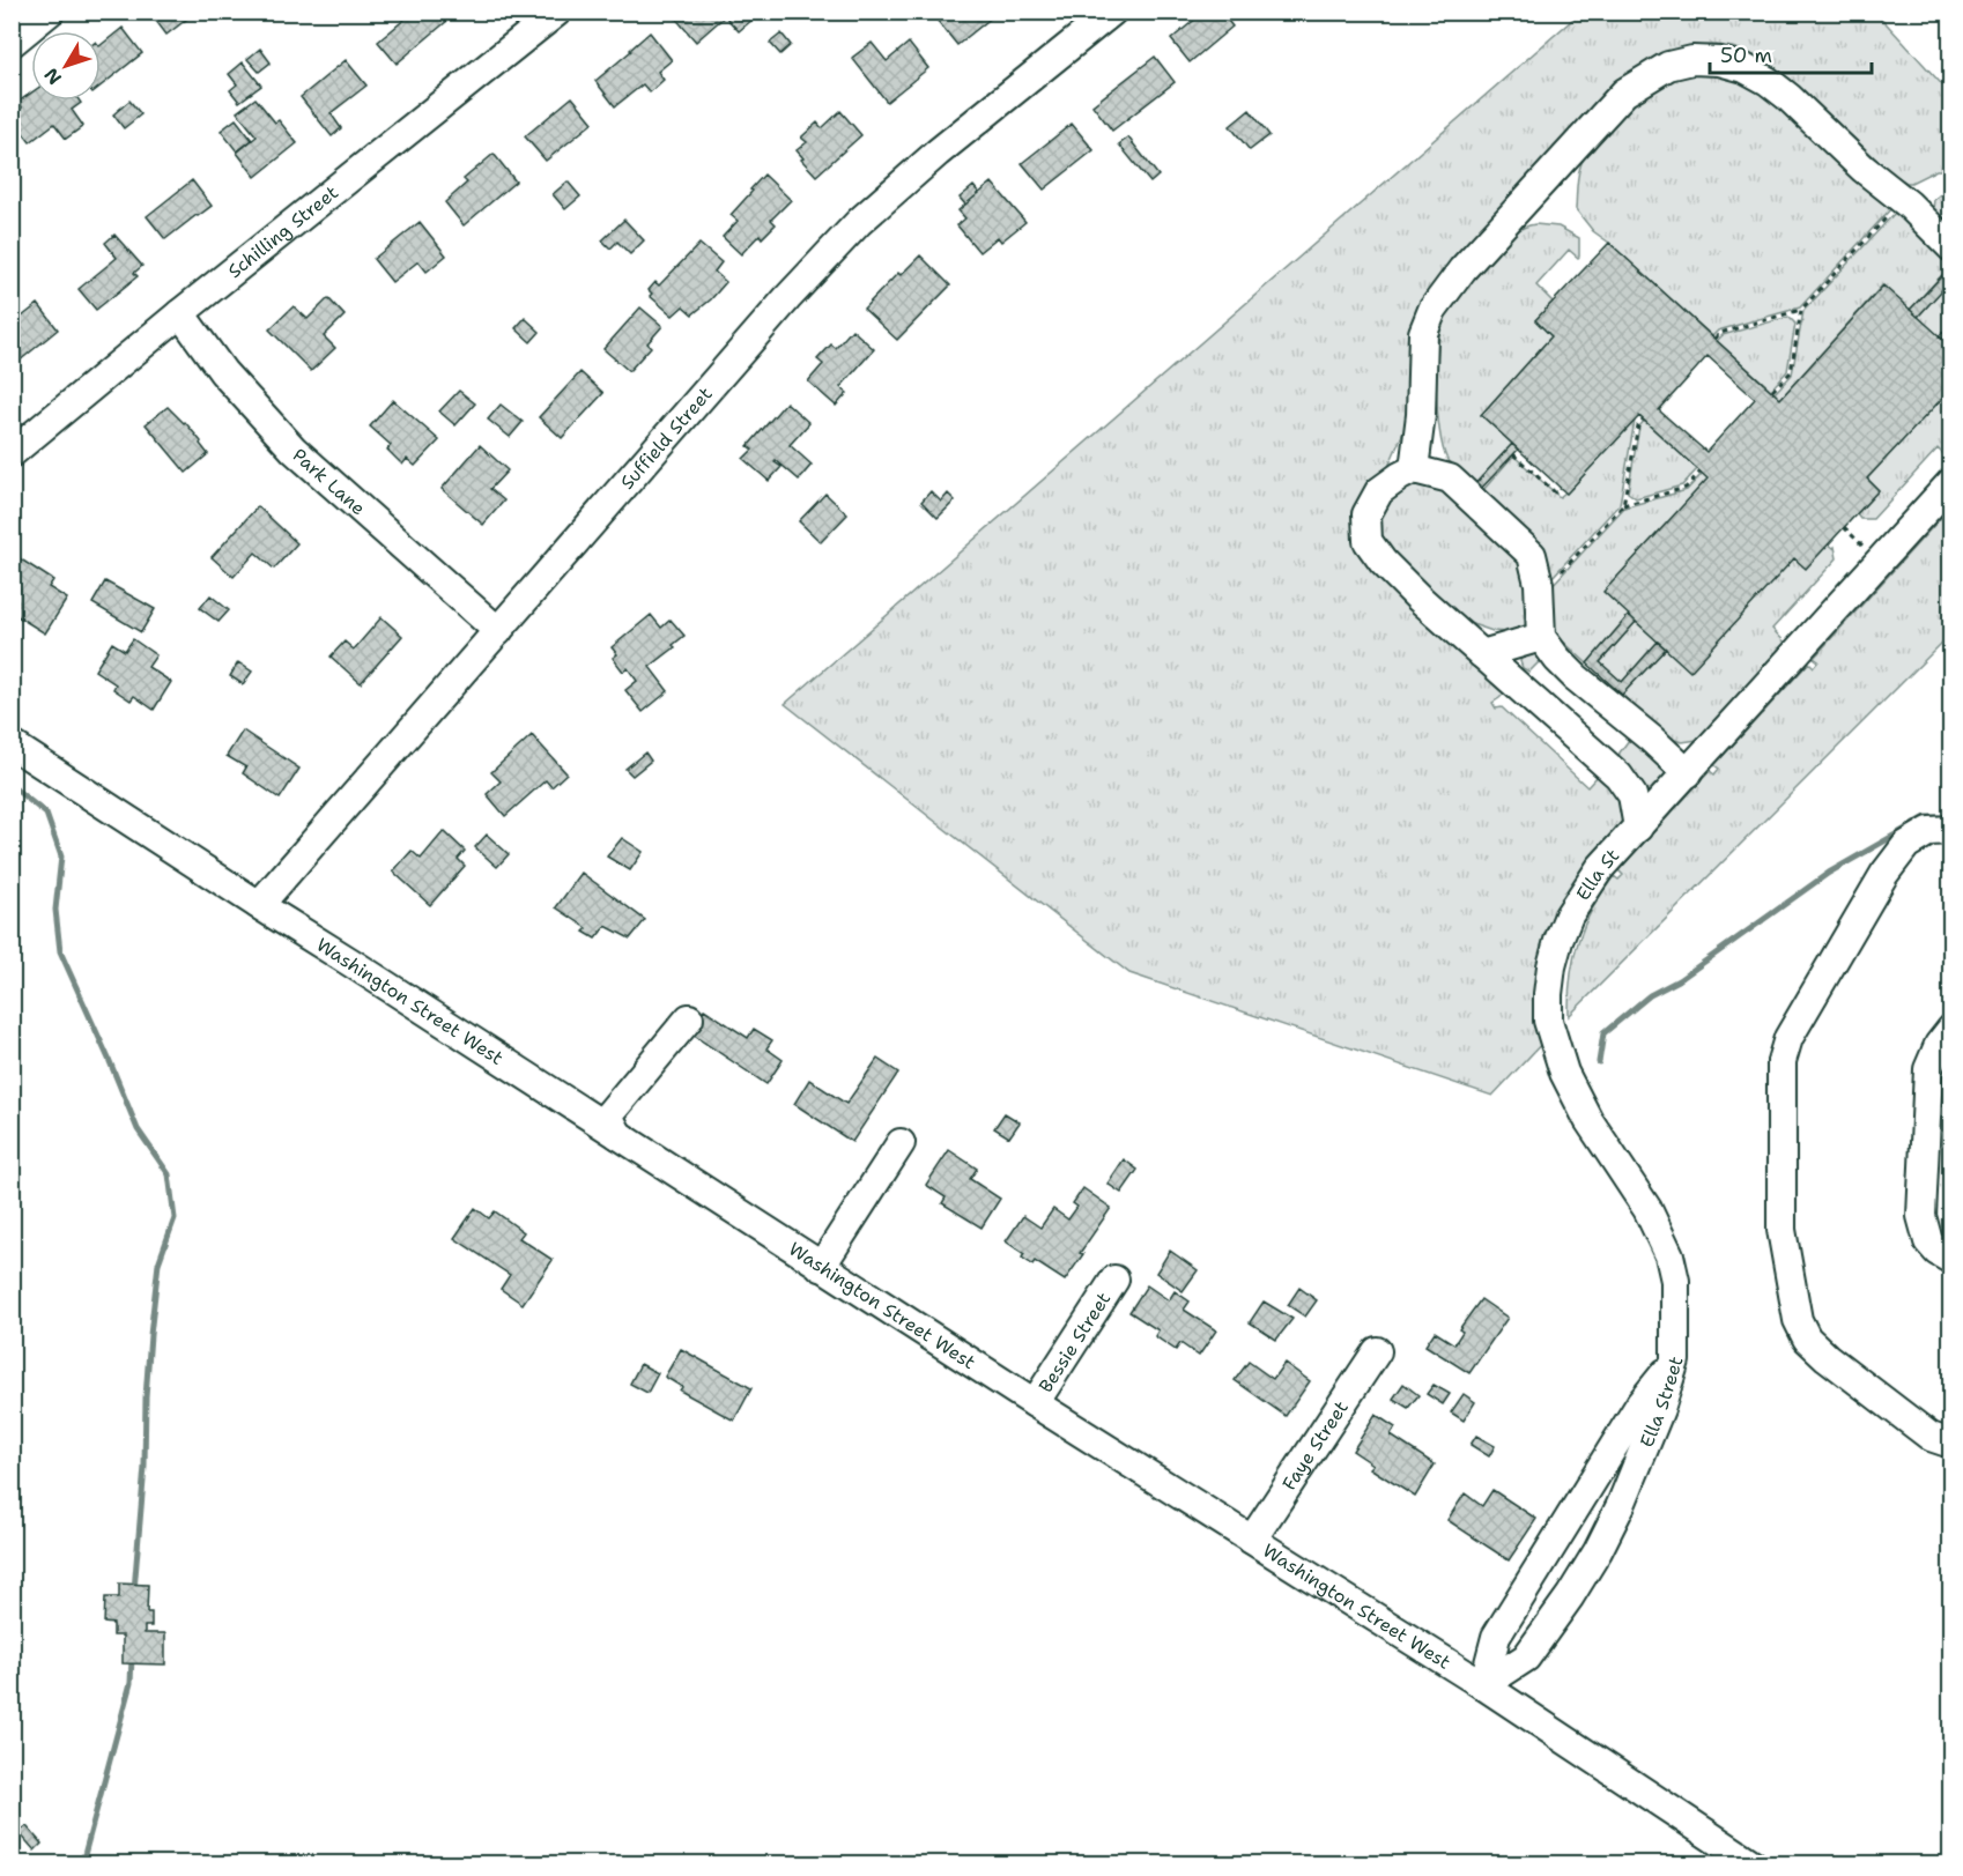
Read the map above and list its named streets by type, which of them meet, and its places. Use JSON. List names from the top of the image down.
{
  "streets": {
    "street": [
      "Schilling Street",
      "Suffield Street",
      "Park Lane",
      "Ella St",
      "Washington Street West",
      "Bessie Street",
      "Ella Street",
      "Faye Street"
    ]
  },
  "crossings": [
    ["Schilling Street", "Park Lane"],
    ["Suffield Street", "Park Lane"],
    ["Suffield Street", "Washington Street West"],
    ["Ella St", "Ella Street"],
    ["Washington Street West", "Bessie Street"],
    ["Washington Street West", "Ella Street"],
    ["Washington Street West", "Faye Street"]
  ],
  "scale_bar": "50 m",
  "north": "bottom left"
}
